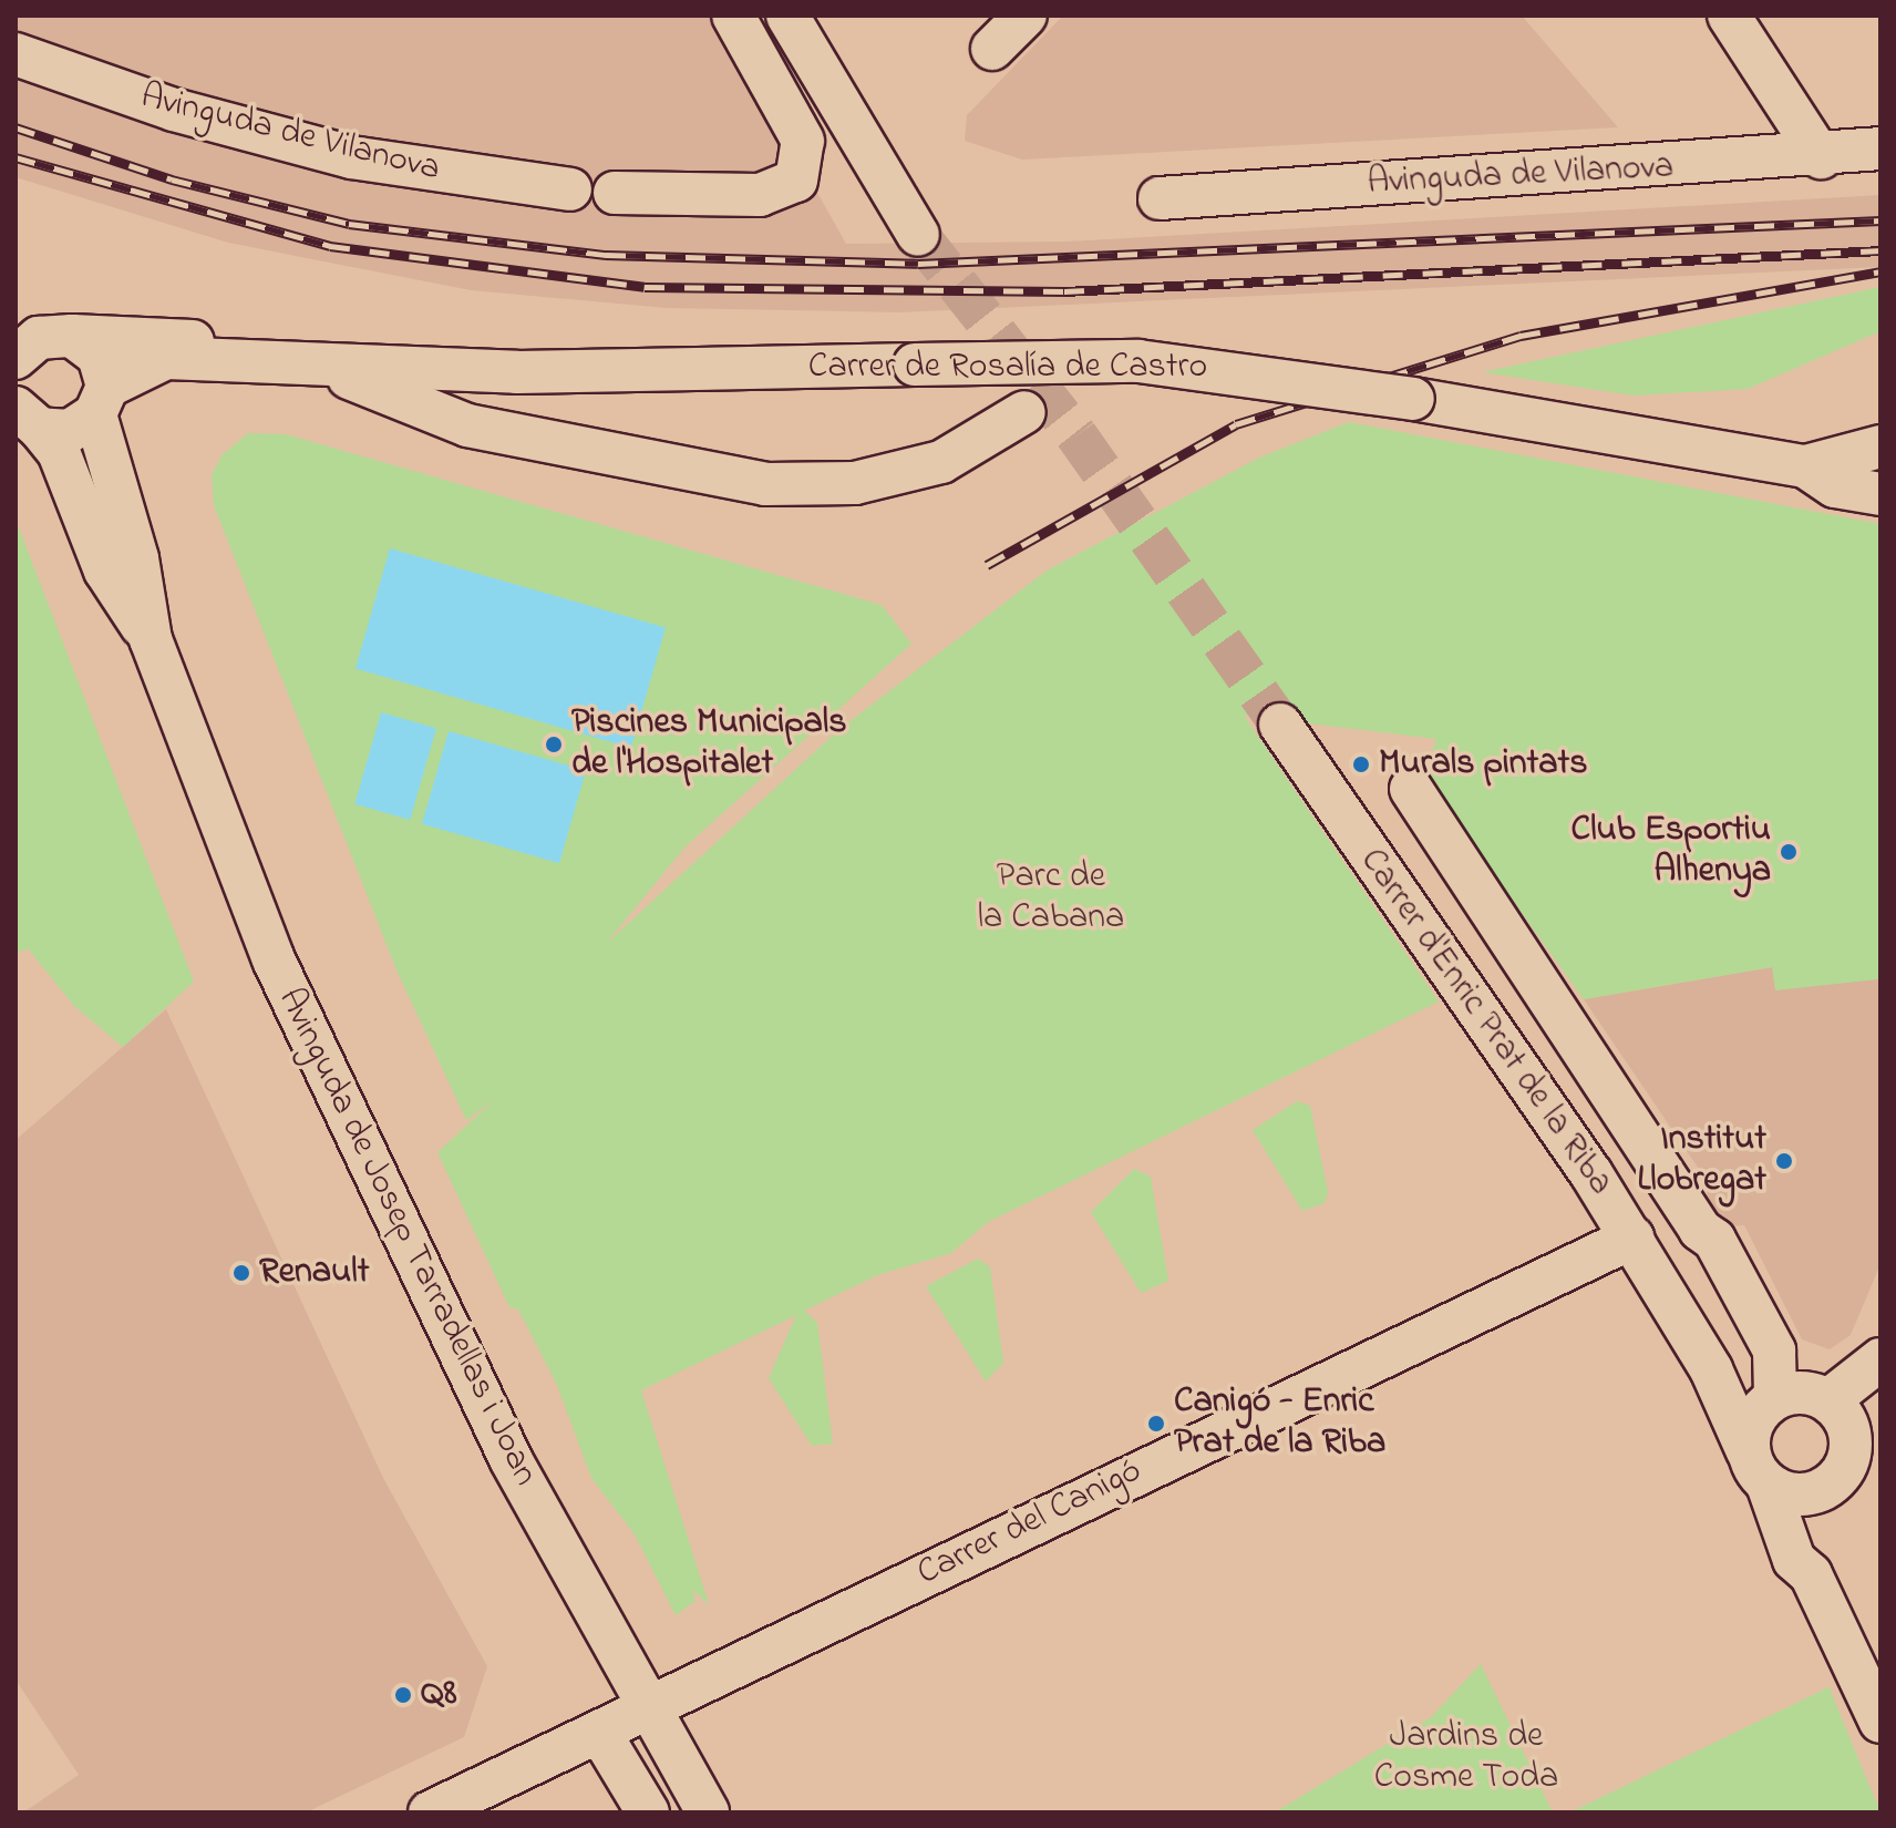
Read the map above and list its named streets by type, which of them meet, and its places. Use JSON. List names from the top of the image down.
{
  "streets": {
    "street": [
      "Avinguda de Vilanova",
      "Carrer de Rosalía de Castro",
      "Carrer d'Enric Prat de la Riba",
      "Avinguda de Josep Tarradellas i Joan",
      "Carrer del Canigó"
    ]
  },
  "crossings": [
    ["Carrer de Rosalía de Castro", "Avinguda de Josep Tarradellas i Joan"],
    ["Carrer d'Enric Prat de la Riba", "Carrer del Canigó"],
    ["Avinguda de Josep Tarradellas i Joan", "Carrer del Canigó"]
  ],
  "parks": ["Parc de la Cabana", "Jardins de Cosme Toda"],
  "places": [
    "Piscines Municipals de l'Hospitalet",
    "Murals pintats",
    "Club Esportiu Alhenya",
    "Institut Llobregat",
    "Renault",
    "Canigó - Enric Prat de la Riba",
    "Q8"
  ]
}
